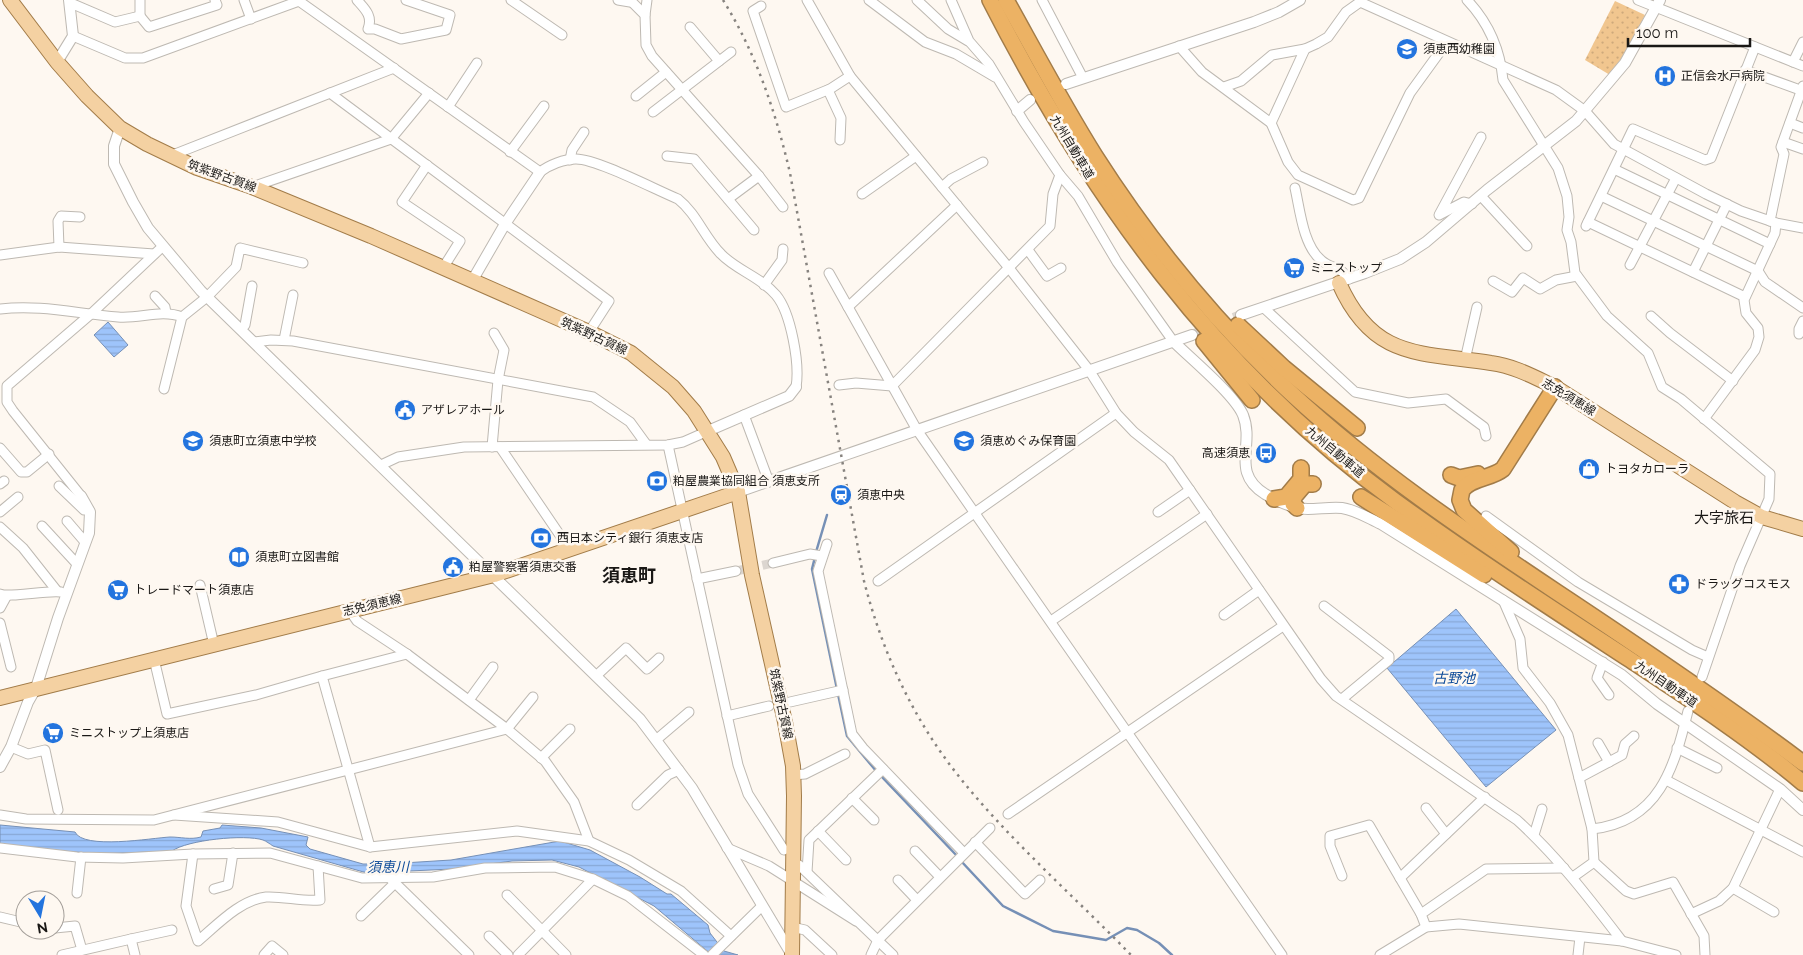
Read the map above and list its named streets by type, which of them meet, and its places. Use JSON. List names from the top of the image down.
{
  "streets": {
    "highway": ["九州自動車道"],
    "main road": ["筑紫野古賀線", "志免須恵線"]
  },
  "crossings": [
    ["筑紫野古賀線", "志免須恵線"]
  ],
  "districts": ["大字旅石", "須恵町"],
  "water": ["古野池", "須恵川"],
  "places": {
    "school or university": ["須恵西幼稚園", "須恵町立須恵中学校", "須恵めぐみ保育園"],
    "hospital": ["正信会水戸病院"],
    "supermarket": ["ミニストップ", "トレードマート須恵店", "ミニストップ上須恵店"],
    "public building": ["アザレアホール", "粕屋警察署須恵交番"],
    "bus stop": ["高速須恵"],
    "shop": ["トヨタカローラ"],
    "bank": ["粕屋農業協同組合 須恵支所", "西日本シティ銀行 須恵支店"],
    "station": ["須恵中央"],
    "library": ["須恵町立図書館"],
    "pharmacy": ["ドラッグコスモス"]
  },
  "scale_bar": "100 m",
  "north": "bottom"
}
